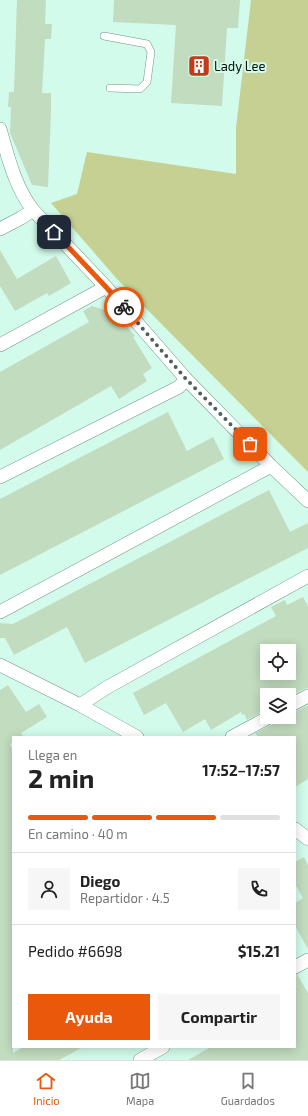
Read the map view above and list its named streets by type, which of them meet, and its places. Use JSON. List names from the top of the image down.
{
  "places": {
    "building": ["Lady Lee"]
  },
  "page": {
    "heading": ["2 min", "Llega en", "17:52–17:57"],
    "panel": [
      "Diego",
      "Repartidor · 4.5",
      "Pedido #6698",
      "$15.21"
    ],
    "bar": "En camino · 40 m",
    "buttons": ["Ayuda", "Compartir"],
    "tabs": ["Inicio", "Mapa", "Guardados"]
  }
}
